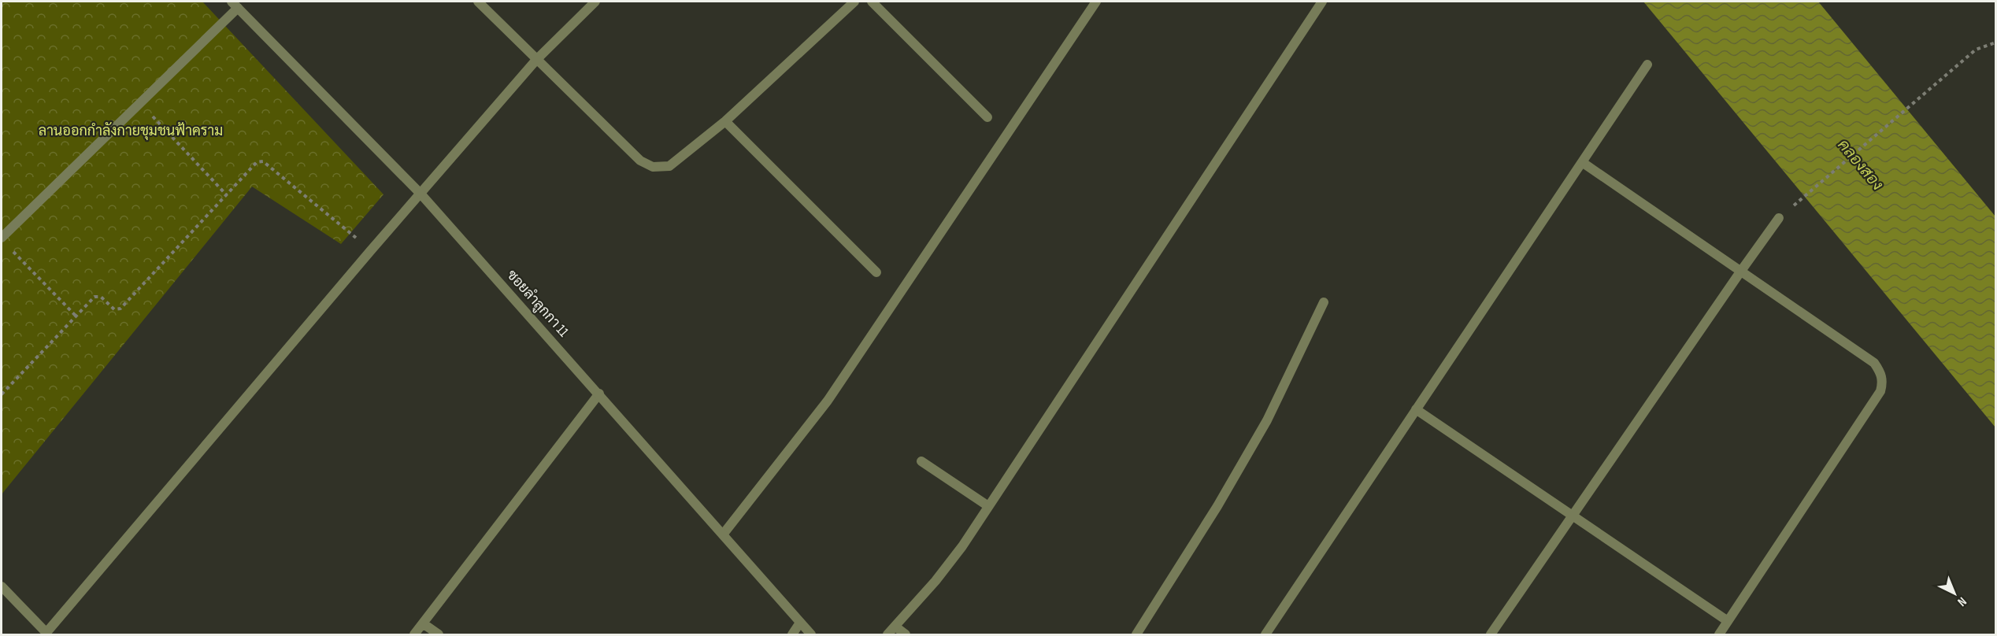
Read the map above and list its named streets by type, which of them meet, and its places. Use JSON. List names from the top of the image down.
{
  "streets": {
    "street": ["ซอยลำลูกกา 11"]
  },
  "water": ["คลองสอง"],
  "parks": ["ลานออกกำลังกายชุมชนฟ้าคราม"],
  "north": "bottom right"
}
